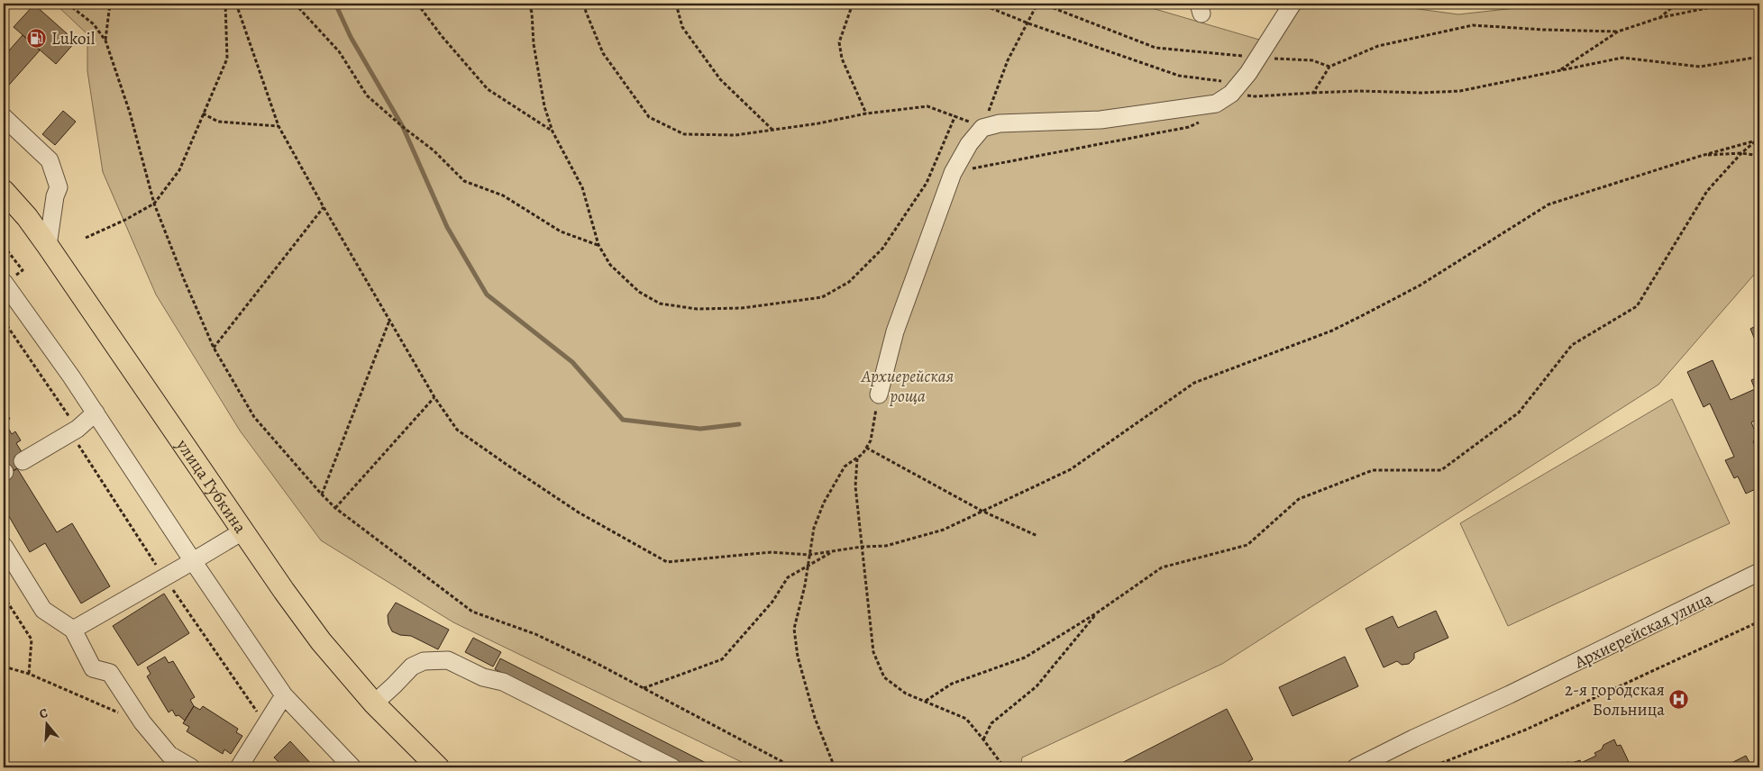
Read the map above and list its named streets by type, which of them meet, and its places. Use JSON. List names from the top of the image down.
{
  "streets": {
    "main road": ["улица Губкина"],
    "street": ["Архиерейская улица"]
  },
  "parks": ["Архиерейская роща"],
  "places": {
    "fuel station": ["Lukoil"],
    "hospital": ["2-я городская Больница"]
  },
  "north": "top"
}
